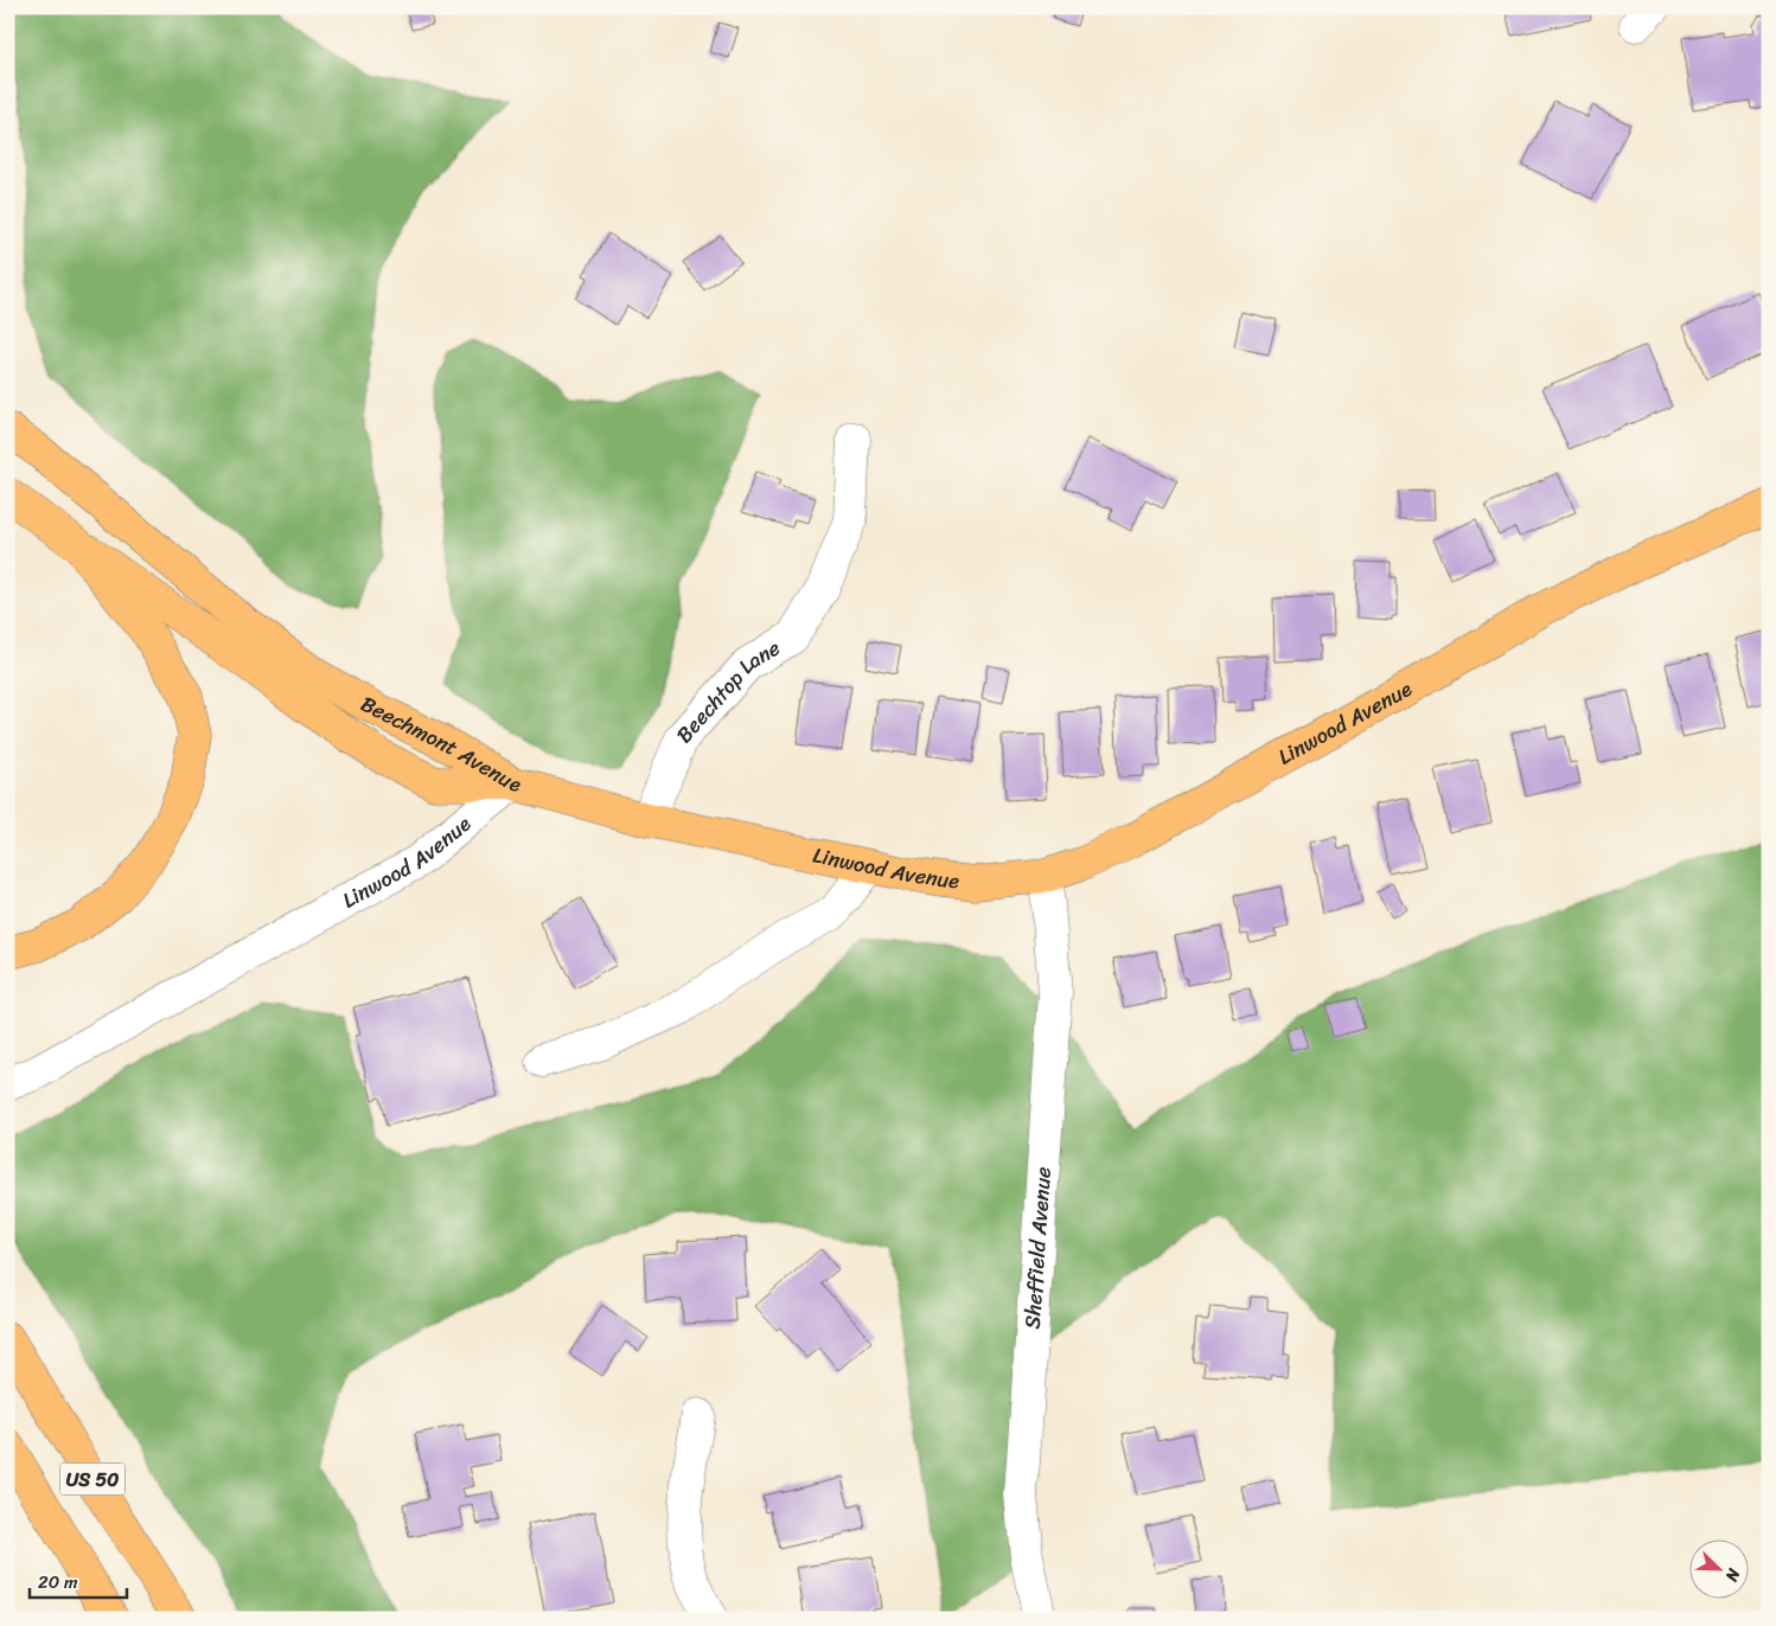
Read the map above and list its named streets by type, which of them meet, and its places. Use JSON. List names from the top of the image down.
{
  "streets": {
    "main road": ["Linwood Avenue", "Beechmont Avenue", "US 50"],
    "street": ["Beechtop Lane", "Sheffield Avenue"]
  },
  "crossings": [
    ["Beechtop Lane", "Linwood Avenue"],
    ["Linwood Avenue", "Beechmont Avenue"],
    ["Linwood Avenue", "Sheffield Avenue"]
  ],
  "scale_bar": "20 m",
  "north": "bottom right"
}
